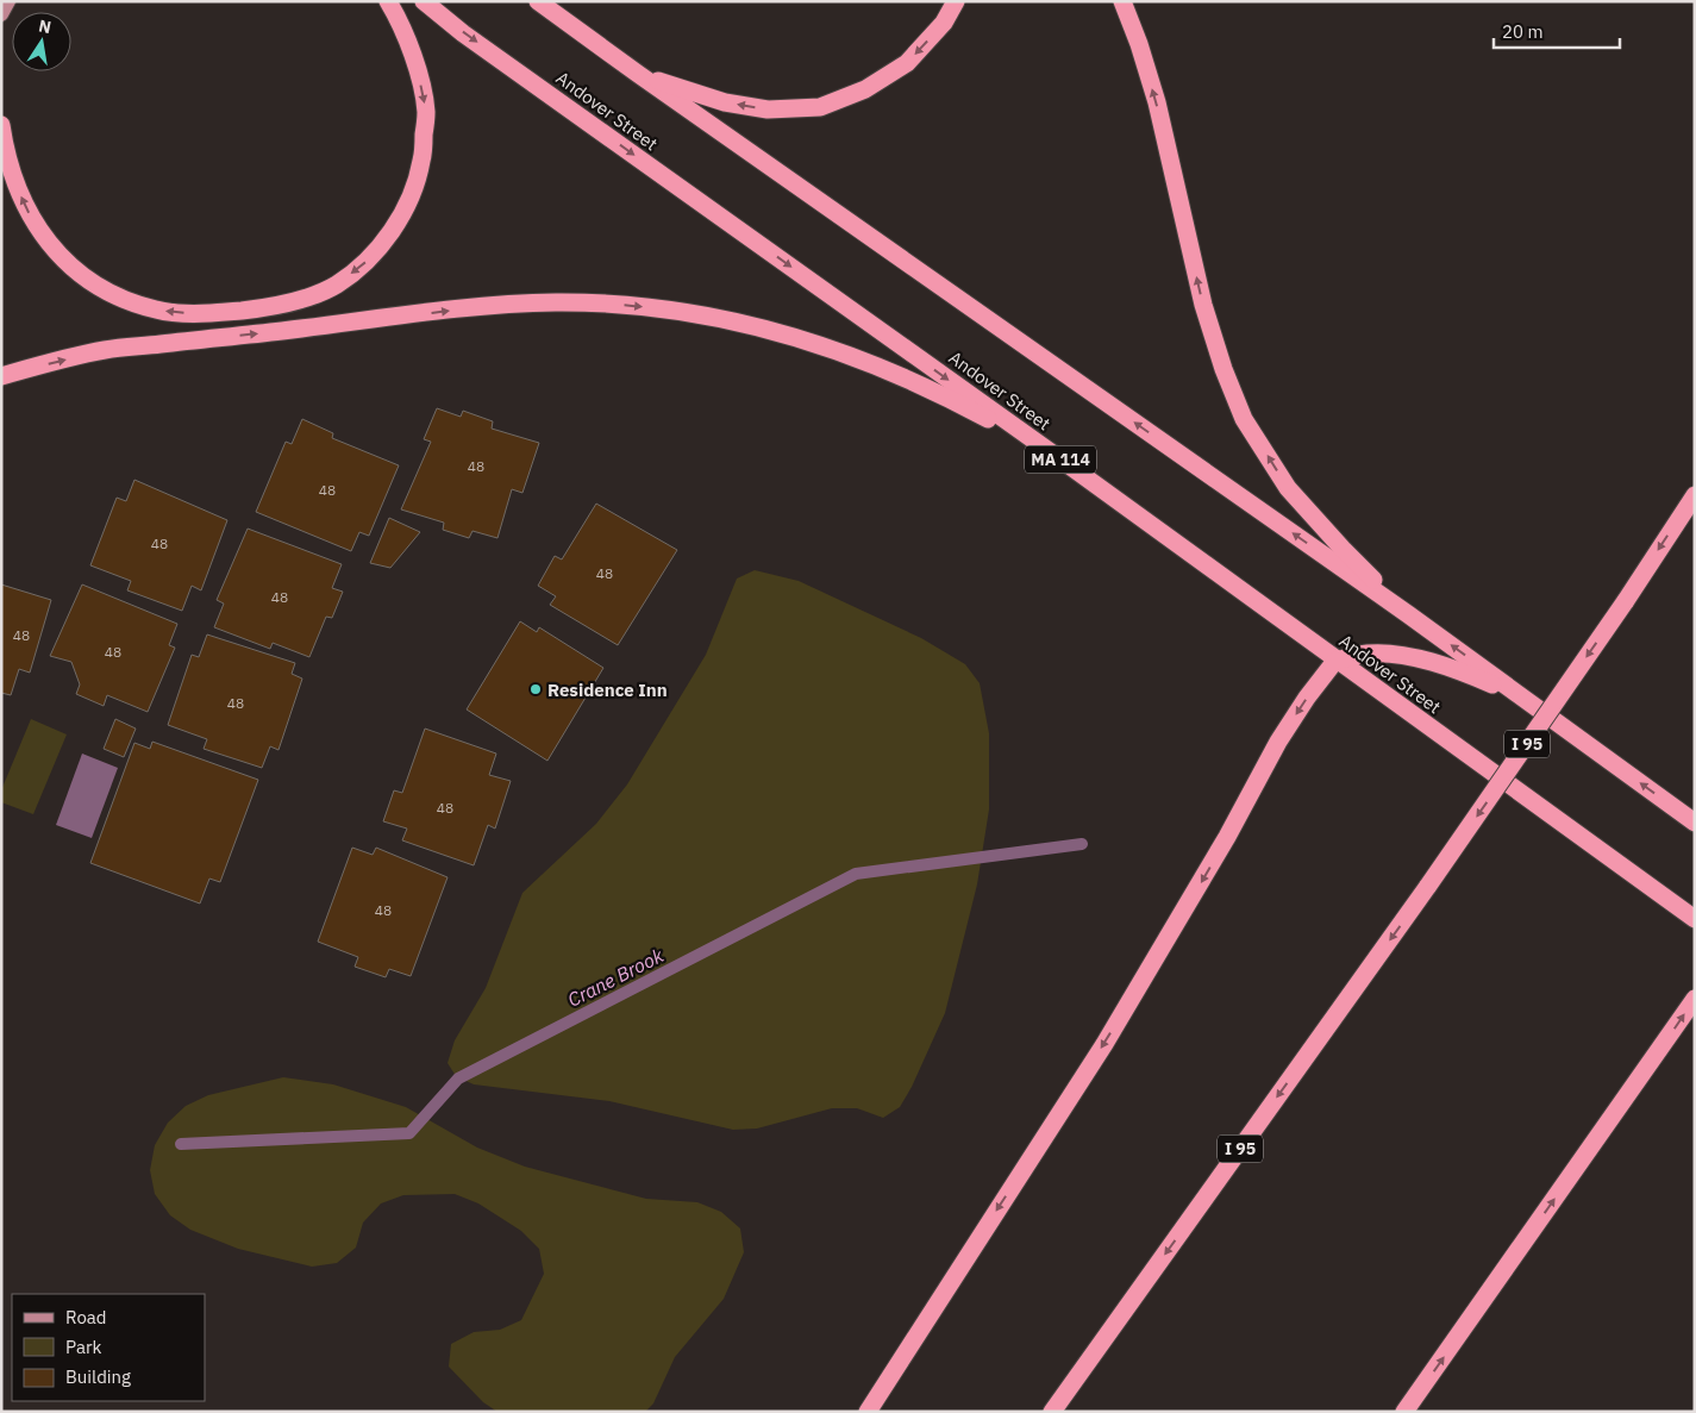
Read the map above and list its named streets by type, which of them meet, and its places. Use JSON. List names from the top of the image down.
{
  "streets": {
    "highway": ["Andover Street", "MA 114", "I 95"]
  },
  "water": ["Crane Brook"],
  "places": ["Residence Inn"],
  "house_numbers": [
    "48",
    "48",
    "48",
    "48",
    "48",
    "48",
    "48",
    "48",
    "48",
    "48"
  ],
  "legend": ["Road", "Park", "Building"],
  "scale_bar": "20 m",
  "north": "top"
}
